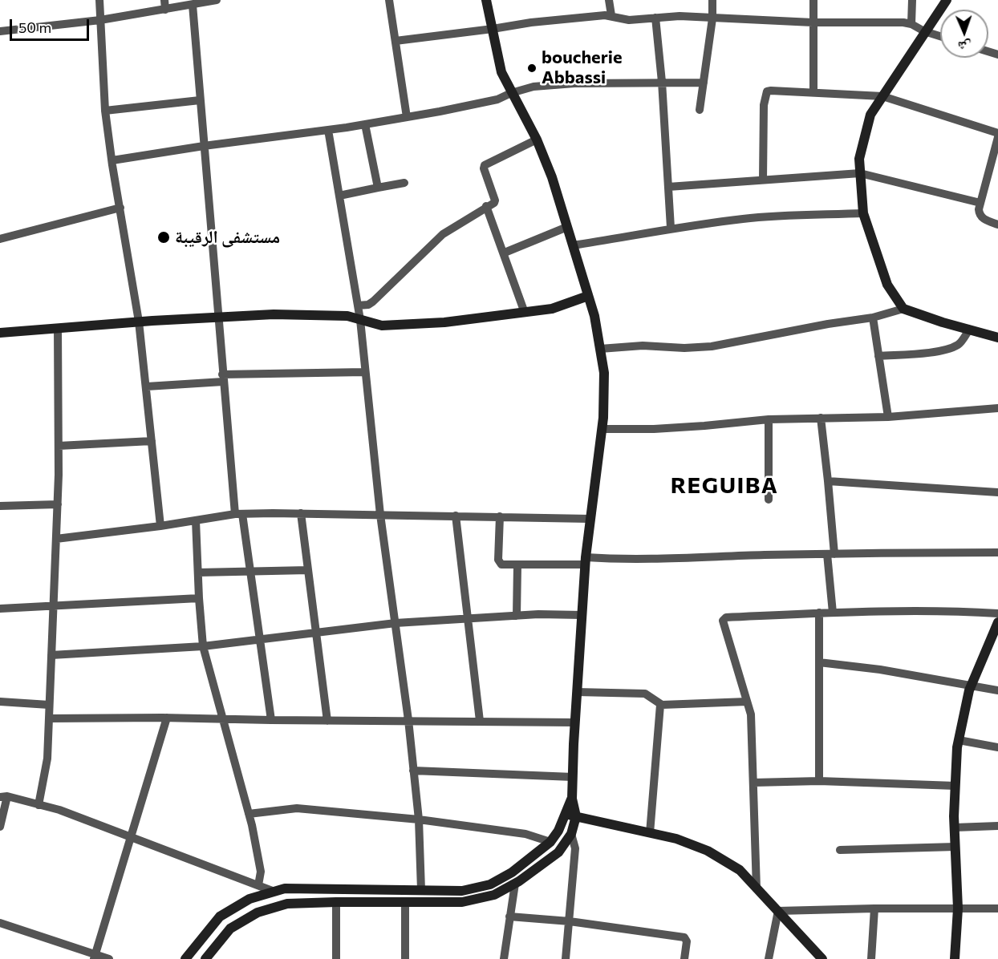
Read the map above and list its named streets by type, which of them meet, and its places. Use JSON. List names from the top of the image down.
{
  "districts": ["REGUIBA"],
  "places": ["boucherie Abbassi", "مستشفى الرقيبة"],
  "scale_bar": "50 m",
  "north": "bottom"
}
